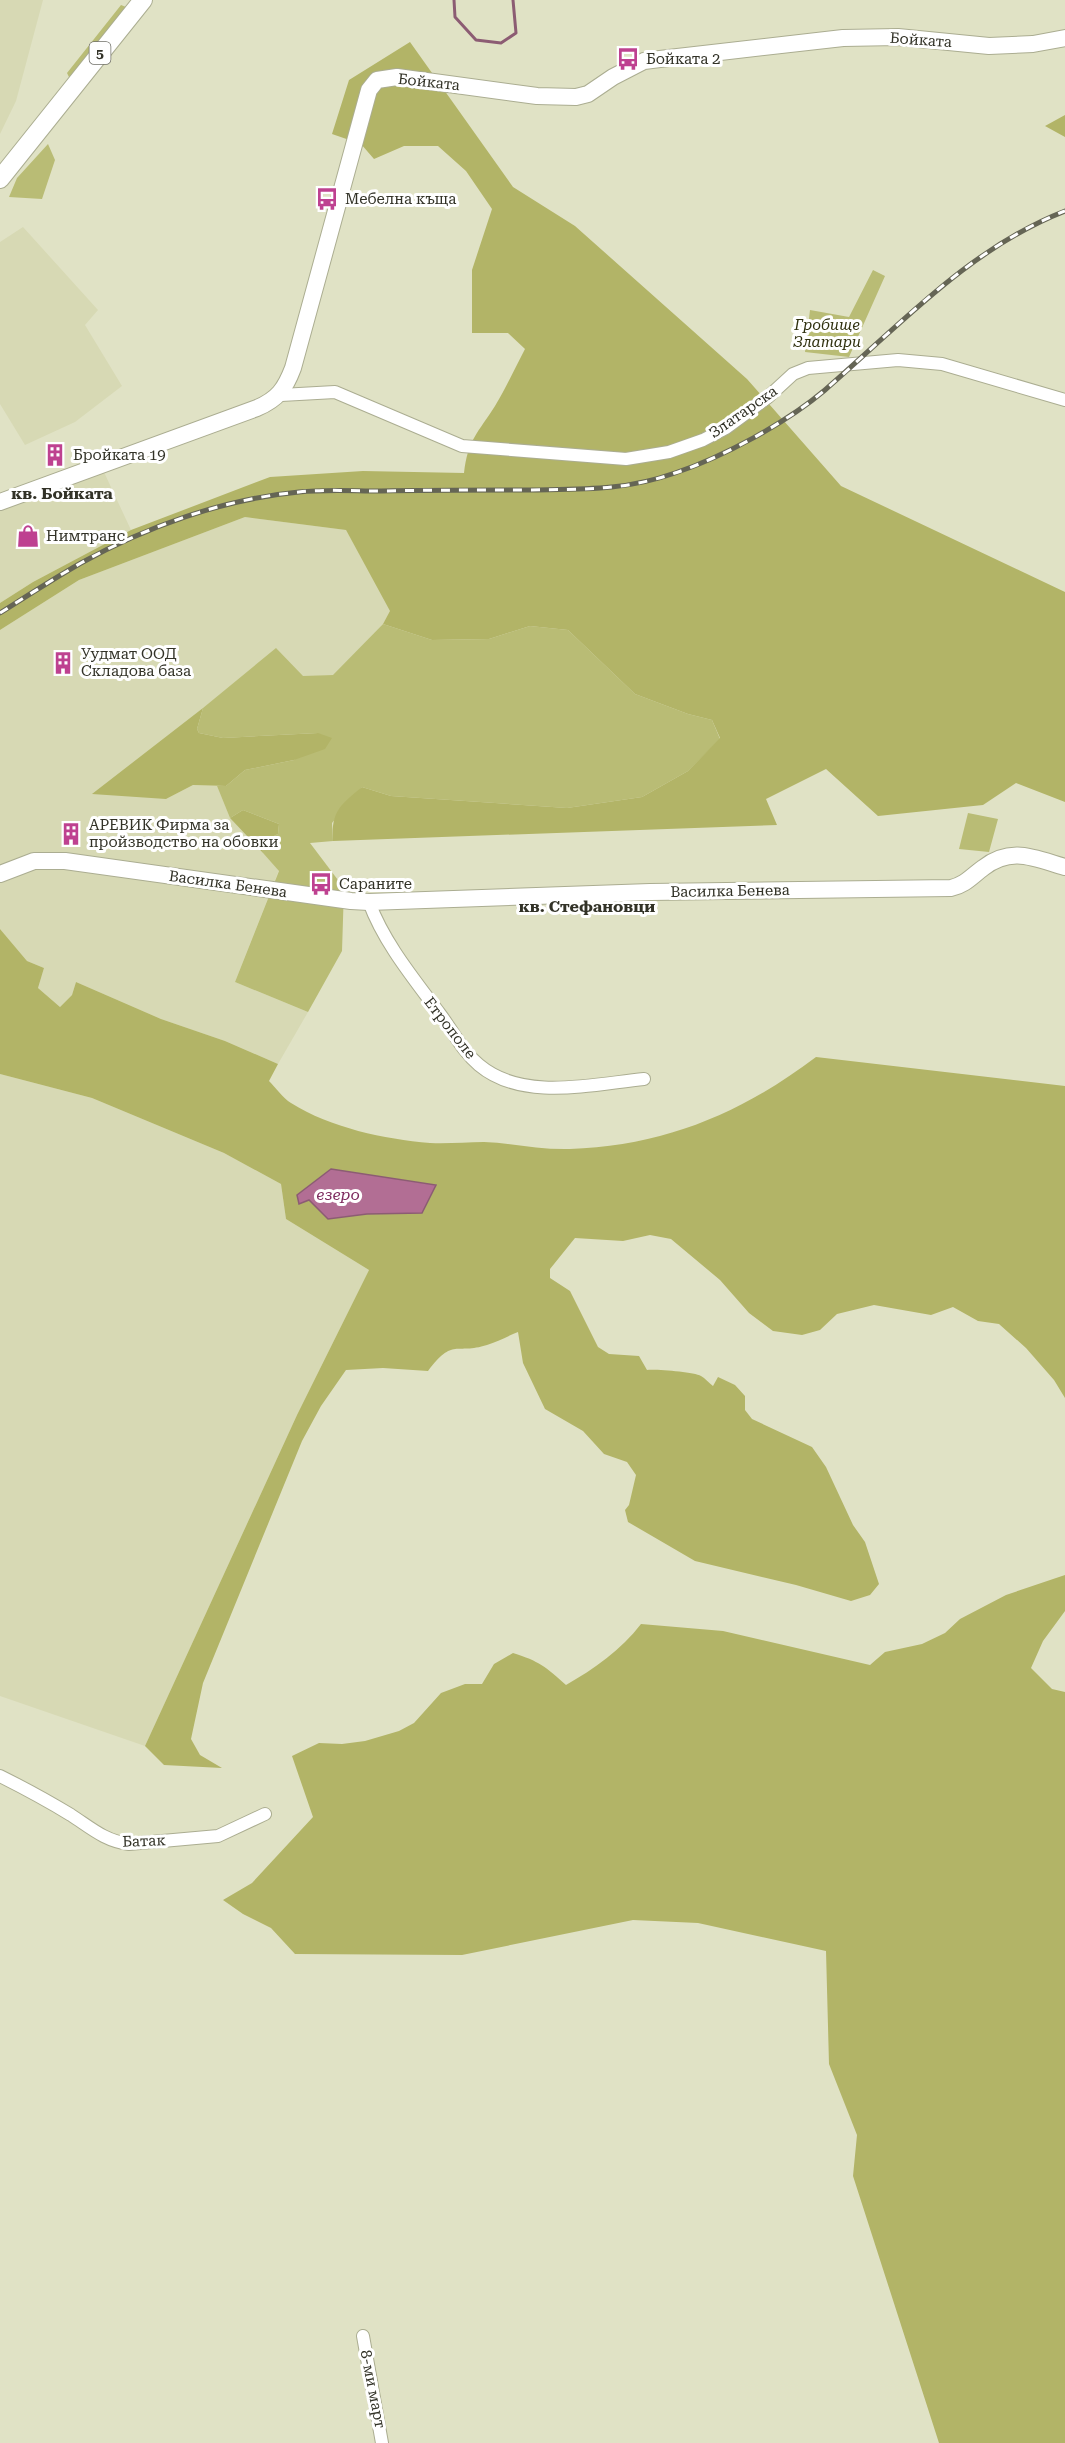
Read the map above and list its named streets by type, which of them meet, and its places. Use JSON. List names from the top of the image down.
{
  "streets": {
    "main road": ["5"],
    "street": [
      "Бойката",
      "Златарска",
      "Василка Бенева",
      "Етрополе",
      "Батак",
      "8-ми март"
    ]
  },
  "crossings": [
    ["Бойката", "Златарска"],
    ["Василка Бенева", "Етрополе"]
  ],
  "districts": ["кв. Бойката", "кв. Стефановци"],
  "water": ["езеро"],
  "parks": ["Гробище Златари"],
  "places": {
    "bus stop": ["Бойката 2", "Мебелна къща", "Сараните"],
    "building": ["Бройката 19", "Уудмат ООД Складова база", "АРЕВИК Фирма за пройзводство на обовки"],
    "shop": ["Нимтранс"]
  }
}
